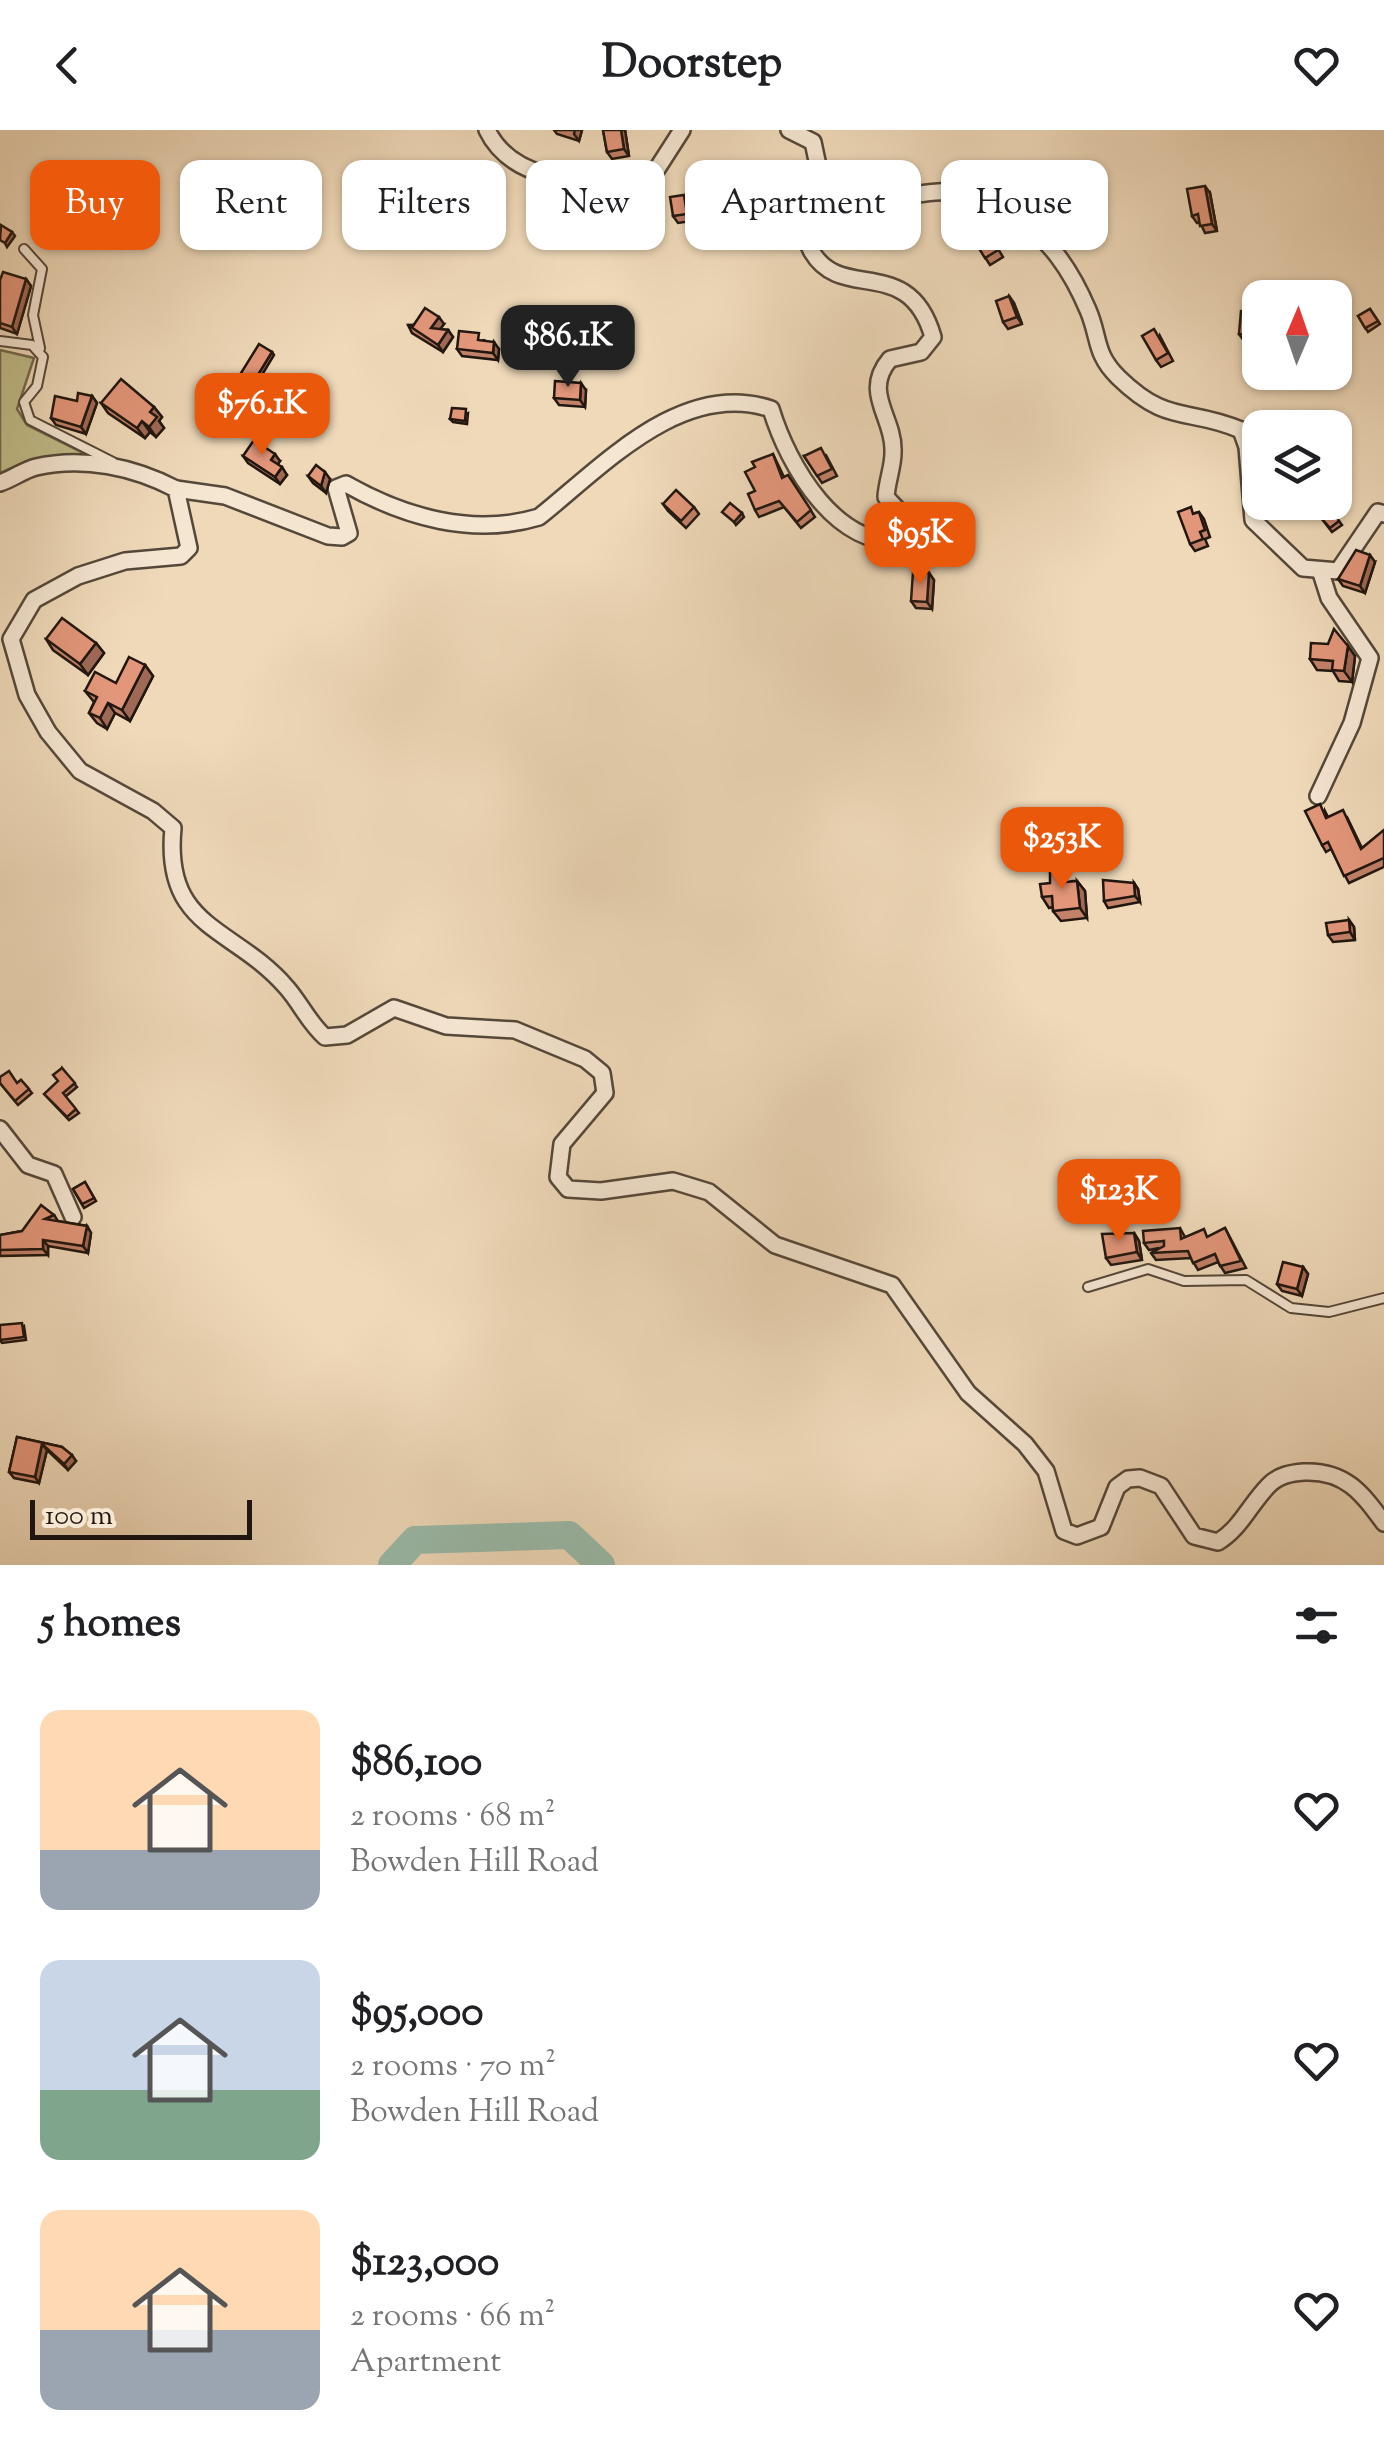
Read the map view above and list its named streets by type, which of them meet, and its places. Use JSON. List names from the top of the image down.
{
  "scale_bar": "100 m",
  "north": "top",
  "page": {
    "header": "Doorstep",
    "chip": [
      "Buy",
      "Rent",
      "Filters",
      "New",
      "Apartment",
      "House"
    ],
    "price": [
      "$86.1K",
      "$76.1K",
      "$95K",
      "$253K",
      "$123K"
    ],
    "scale": "100 m",
    "heading": "5 homes",
    "list": [
      {
        "name": "$86,100",
        "note": "2 rooms · 68 m² · Bowden Hill Road"
      },
      {
        "name": "$95,000",
        "note": "2 rooms · 70 m² · Bowden Hill Road"
      },
      {
        "name": "$123,000",
        "note": "2 rooms · 66 m² · Apartment"
      }
    ]
  }
}
